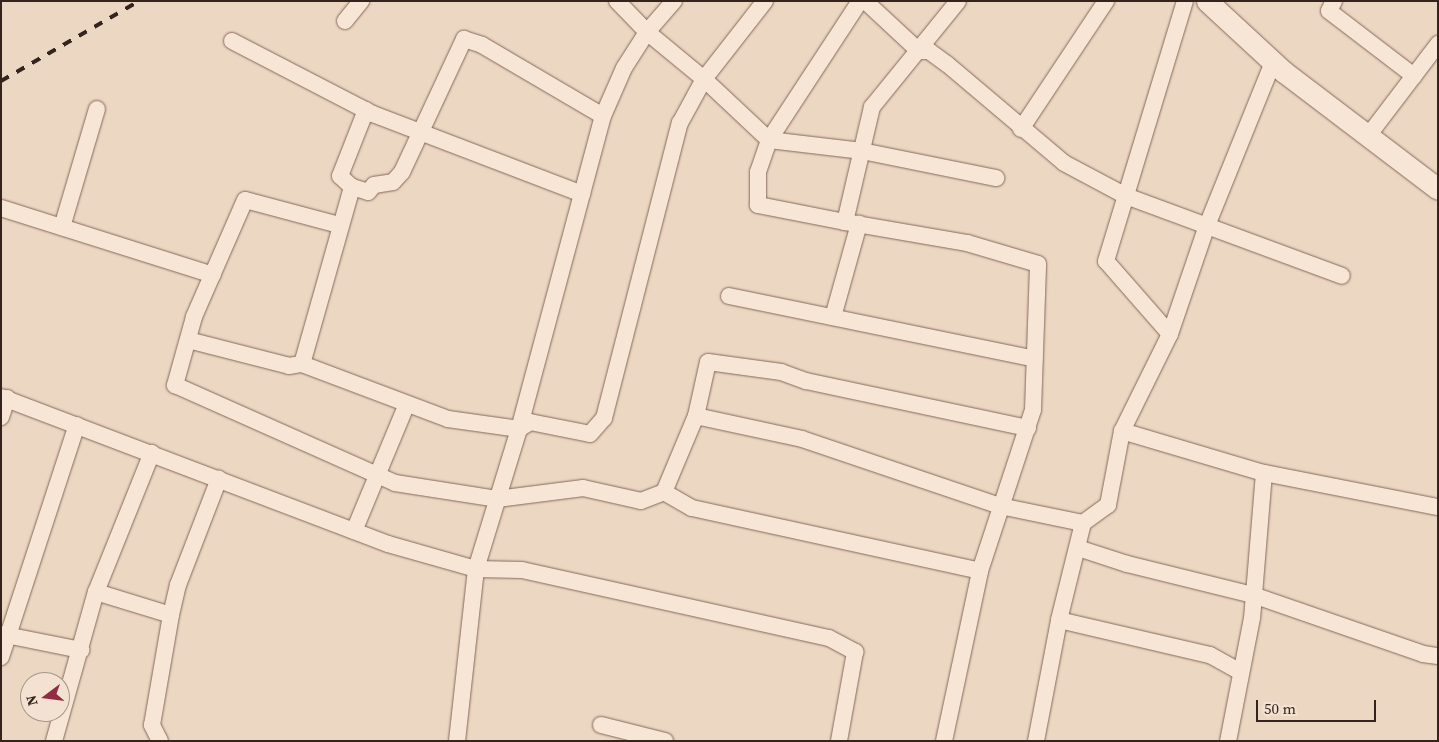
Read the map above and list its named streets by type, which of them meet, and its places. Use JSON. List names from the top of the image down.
{
  "scale_bar": "50 m",
  "north": "left"
}
